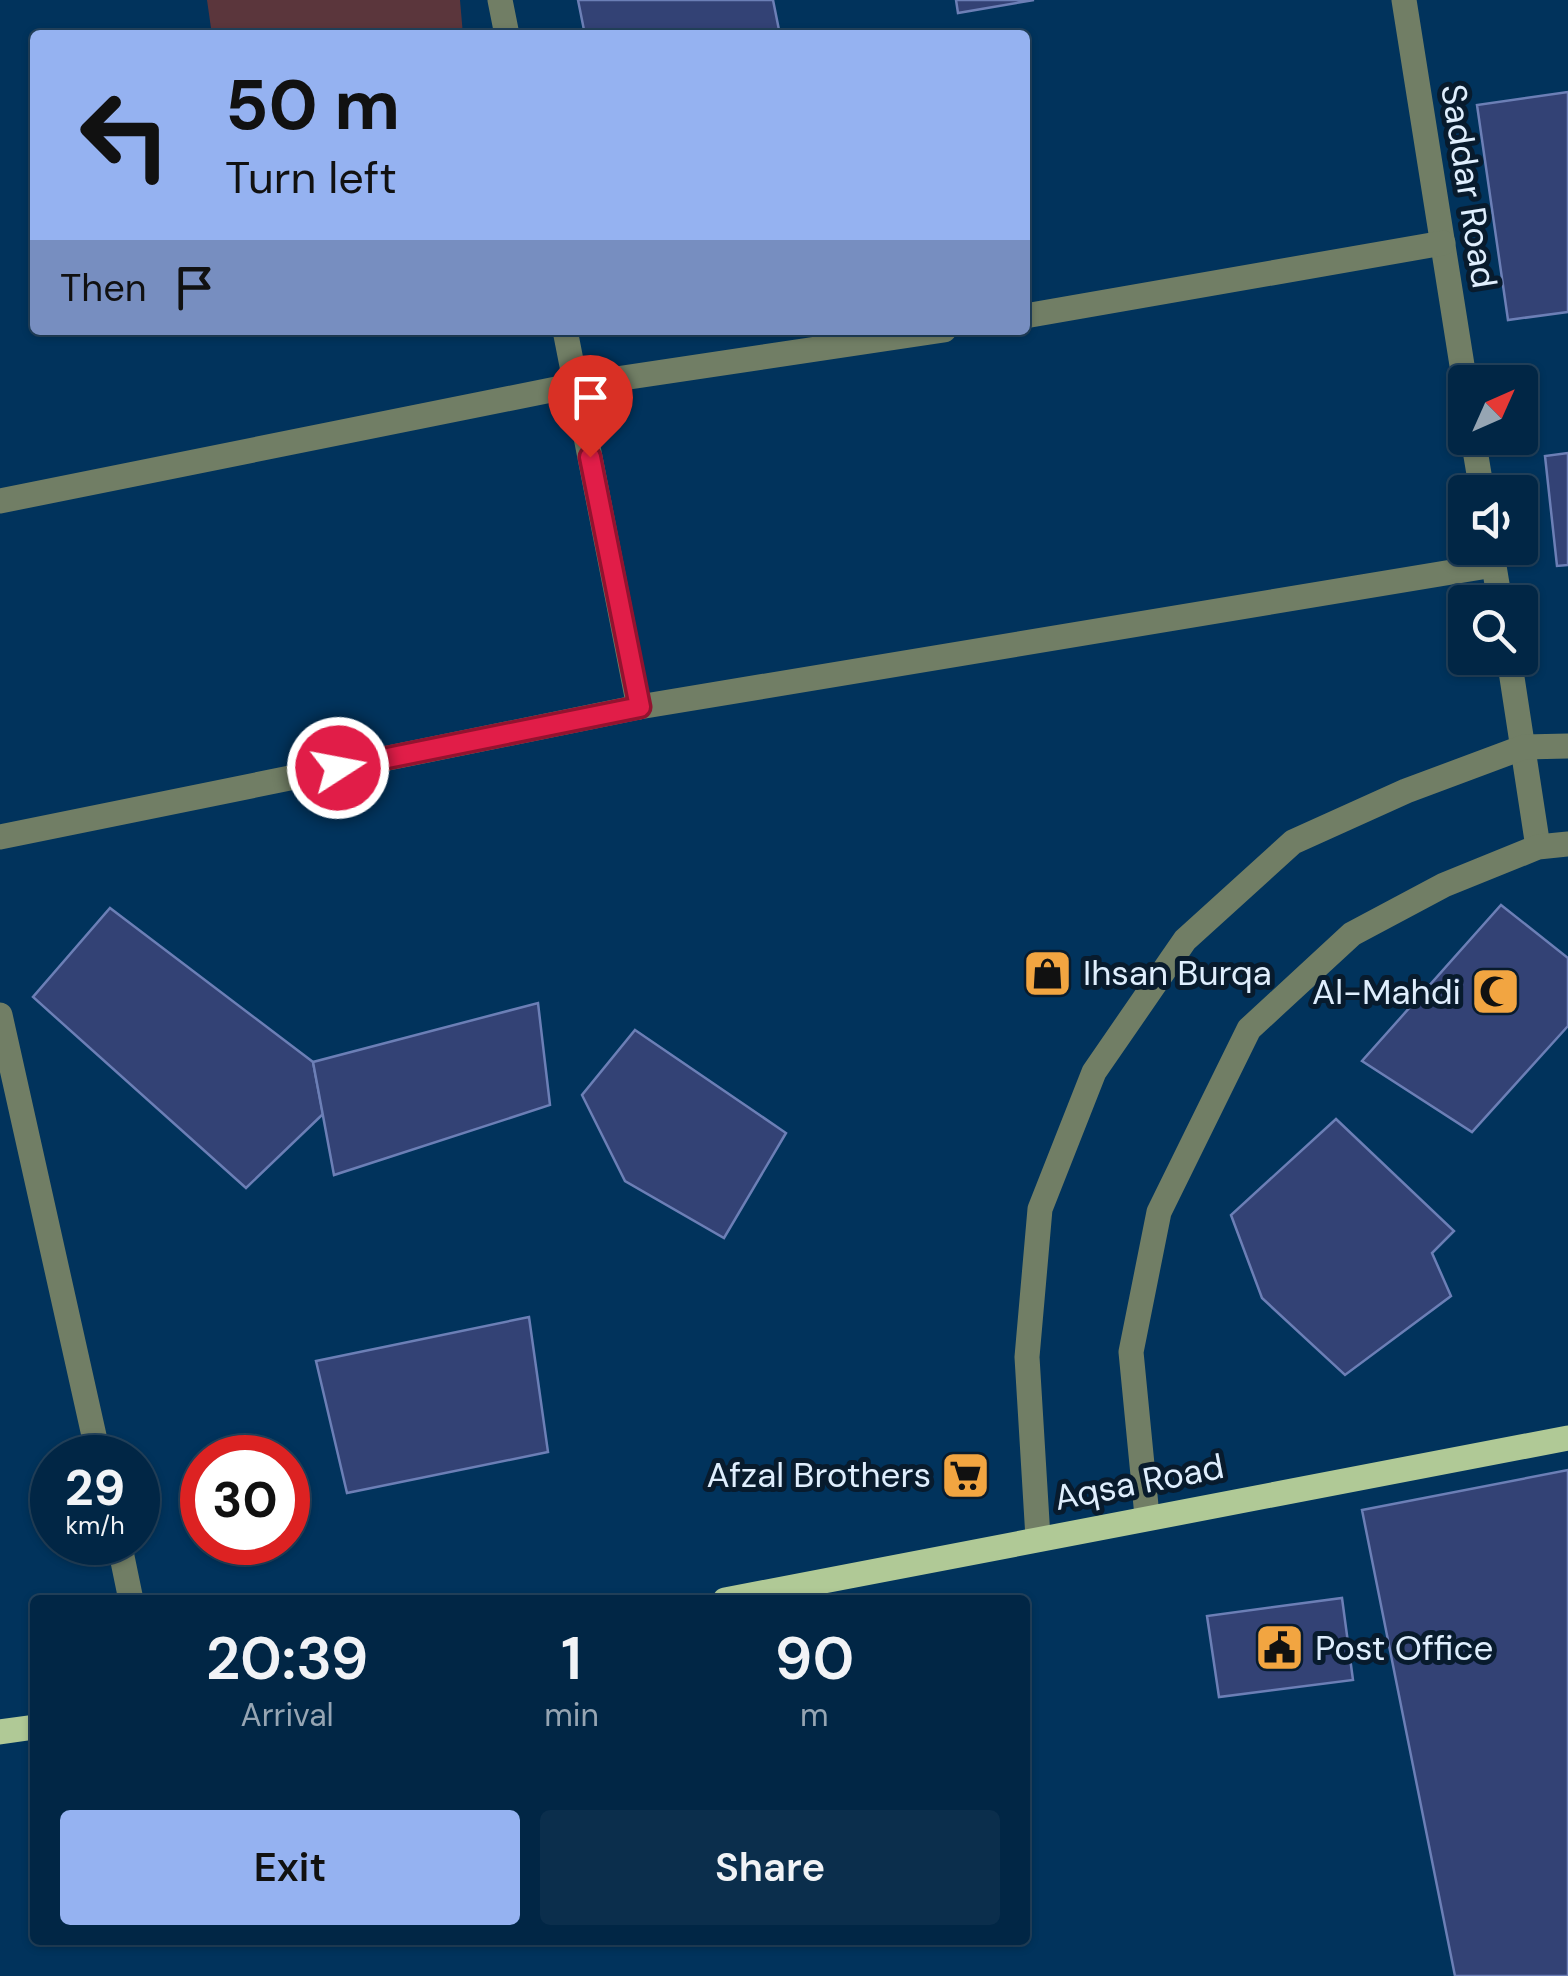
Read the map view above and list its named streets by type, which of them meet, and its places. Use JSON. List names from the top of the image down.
{
  "streets": {
    "main road": ["Aqsa Road"],
    "street": ["Saddar Road"]
  },
  "places": {
    "shop": ["Ihsan Burqa"],
    "mosque": ["Al-Mahdi"],
    "supermarket": ["Afzal Brothers"],
    "public building": ["Post Office"]
  },
  "north": "top right",
  "page": {
    "turn": ["50 m", "Turn left"],
    "then": "Then",
    "speed": "29 km/h",
    "limit": "30",
    "eta": [
      "20:39",
      "Arrival",
      "1",
      "min",
      "90",
      "m"
    ],
    "buttons": ["Exit", "Share"]
  }
}
